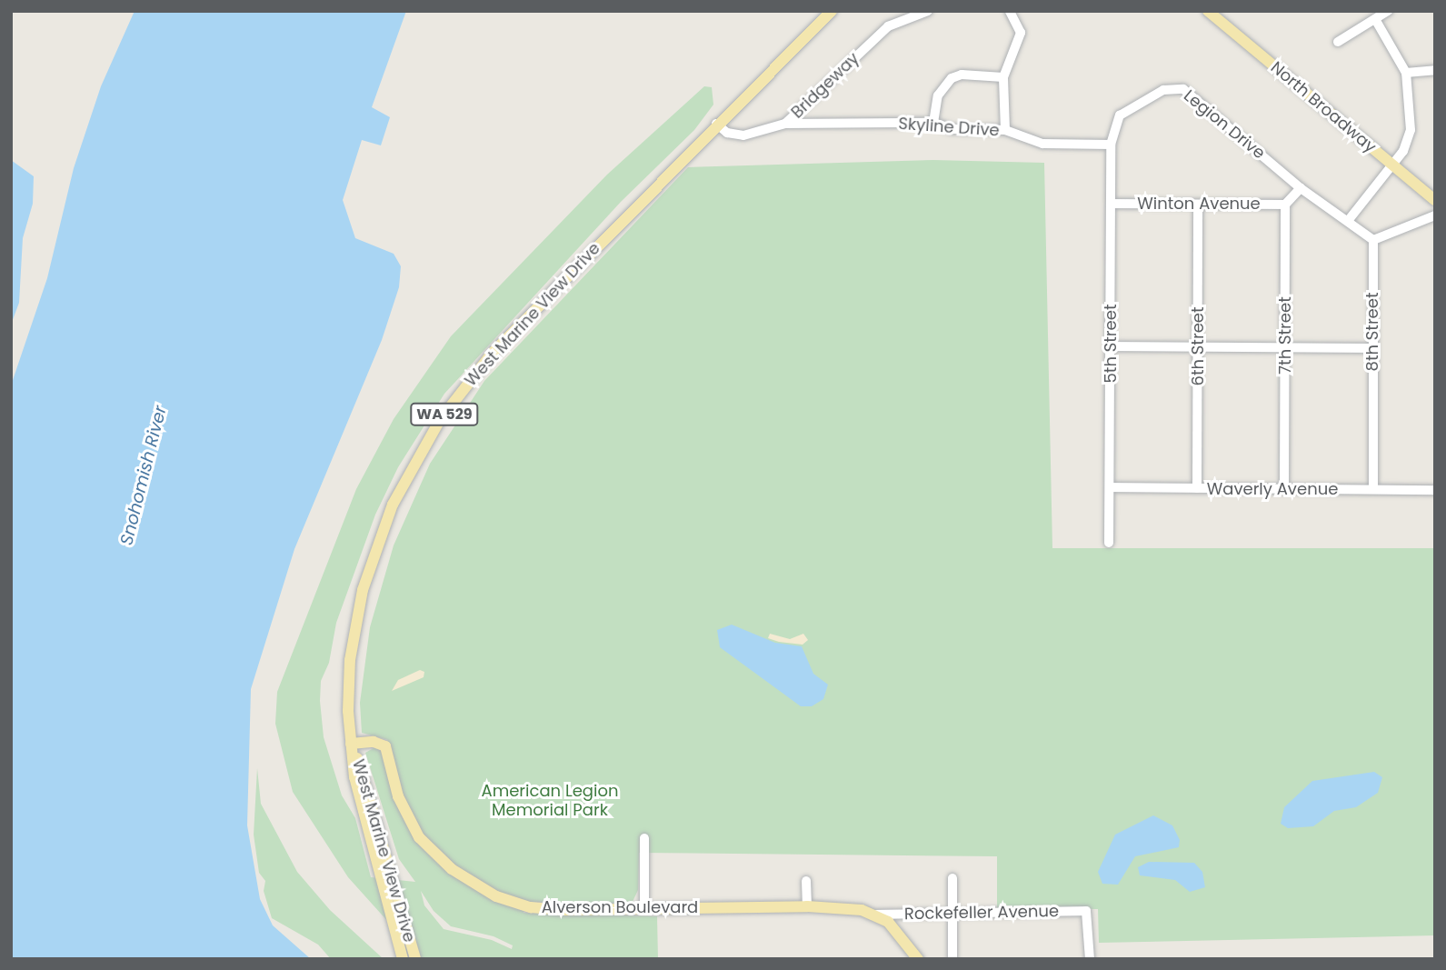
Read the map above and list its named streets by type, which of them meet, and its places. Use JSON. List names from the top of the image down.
{
  "streets": {
    "main road": [
      "North Broadway",
      "West Marine View Drive",
      "WA 529",
      "Alverson Boulevard"
    ],
    "street": [
      "Bridgeway",
      "Legion Drive",
      "Skyline Drive",
      "Winton Avenue",
      "8th Street",
      "7th Street",
      "5th Street",
      "6th Street",
      "Waverly Avenue",
      "Rockefeller Avenue"
    ]
  },
  "crossings": [
    ["Bridgeway", "Skyline Drive"],
    ["Bridgeway", "West Marine View Drive"],
    ["Bridgeway", "WA 529"],
    ["Legion Drive", "Skyline Drive"],
    ["Legion Drive", "8th Street"],
    ["Legion Drive", "5th Street"],
    ["Skyline Drive", "5th Street"],
    ["Winton Avenue", "7th Street"],
    ["Winton Avenue", "5th Street"],
    ["Winton Avenue", "6th Street"],
    ["West Marine View Drive", "WA 529"],
    ["West Marine View Drive", "Alverson Boulevard"],
    ["8th Street", "Waverly Avenue"],
    ["7th Street", "Waverly Avenue"],
    ["5th Street", "Waverly Avenue"],
    ["6th Street", "Waverly Avenue"],
    ["Alverson Boulevard", "Rockefeller Avenue"]
  ],
  "water": ["Snohomish River"],
  "parks": ["American Legion Memorial Park"]
}
